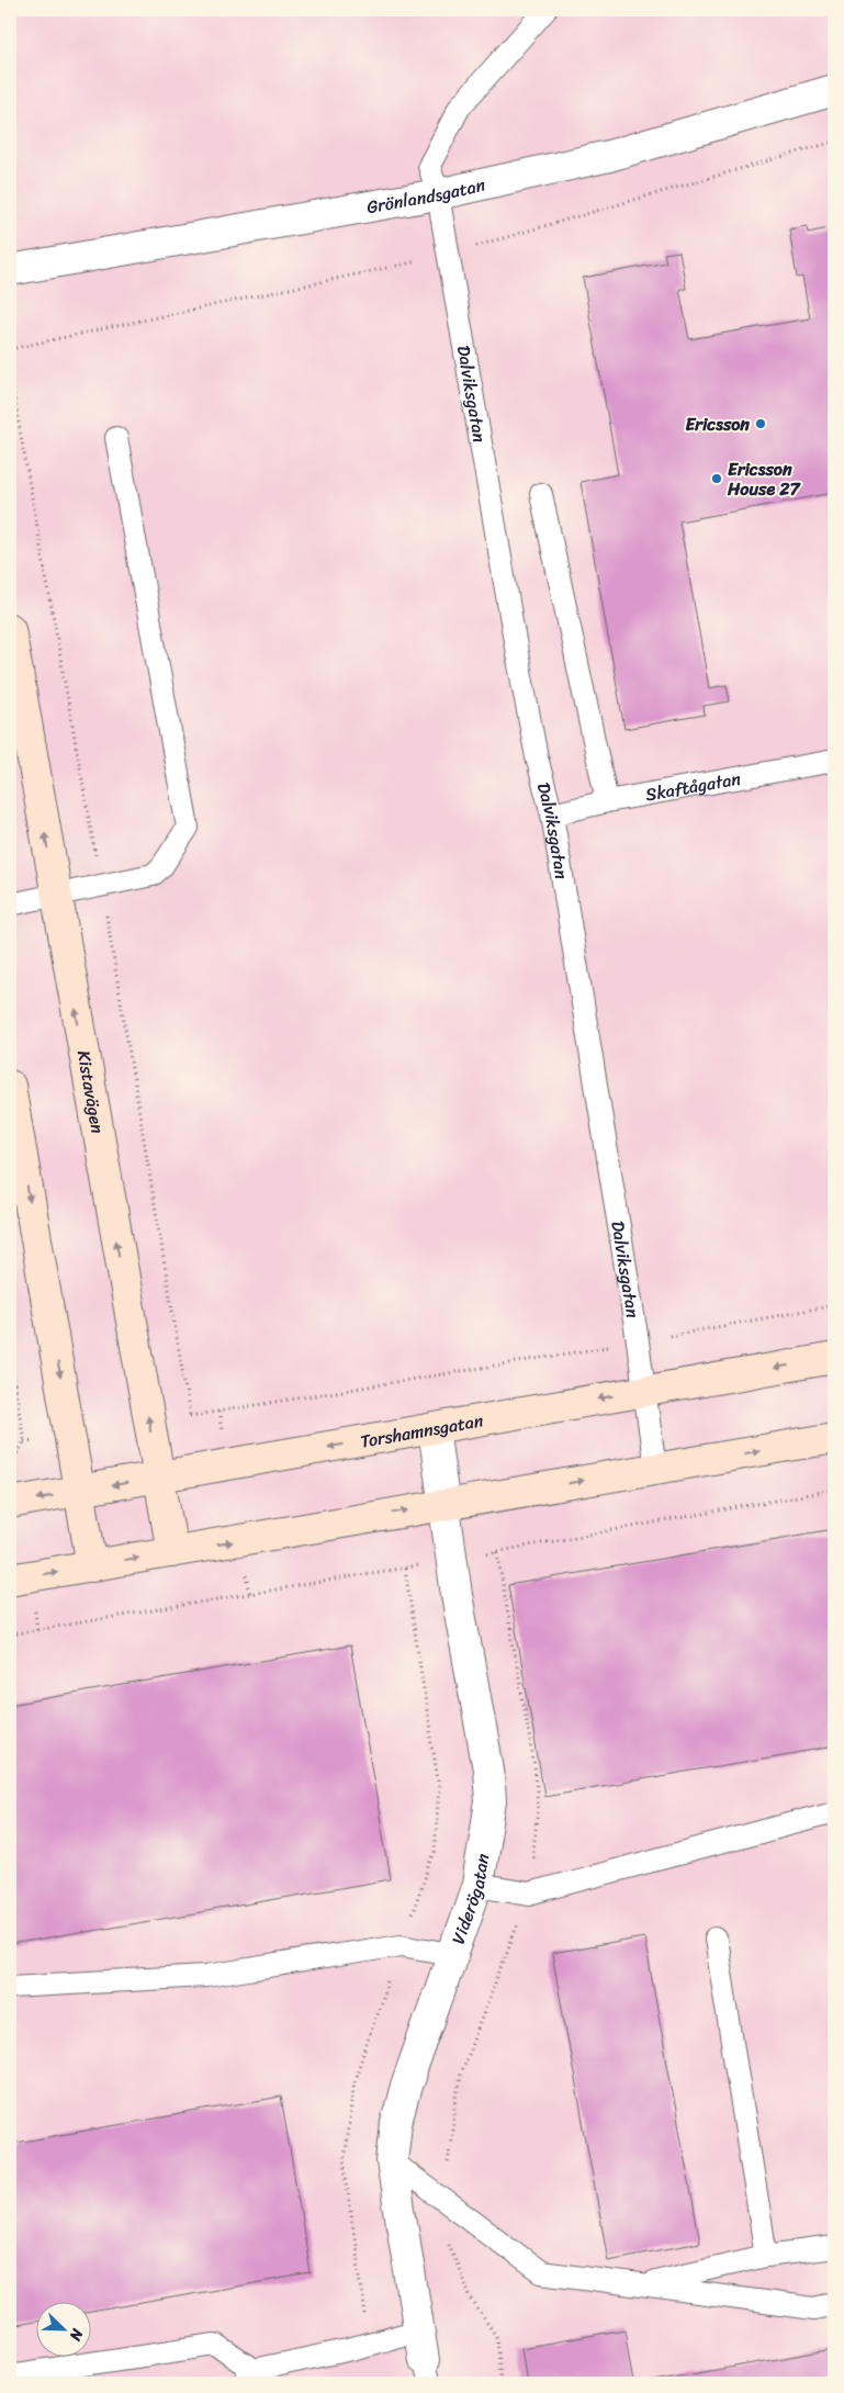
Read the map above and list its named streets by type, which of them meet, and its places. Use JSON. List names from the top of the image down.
{
  "streets": {
    "street": [
      "Grönlandsgatan",
      "Kistavägen",
      "Torshamnsgatan",
      "Viderögatan"
    ],
    "lane": ["Dalviksgatan", "Skaftågatan"]
  },
  "crossings": [
    ["Grönlandsgatan", "Dalviksgatan"],
    ["Dalviksgatan", "Skaftågatan"],
    ["Dalviksgatan", "Torshamnsgatan"],
    ["Kistavägen", "Torshamnsgatan"],
    ["Torshamnsgatan", "Viderögatan"]
  ],
  "places": ["Ericsson", "Ericsson House 27"],
  "north": "bottom right"
}
